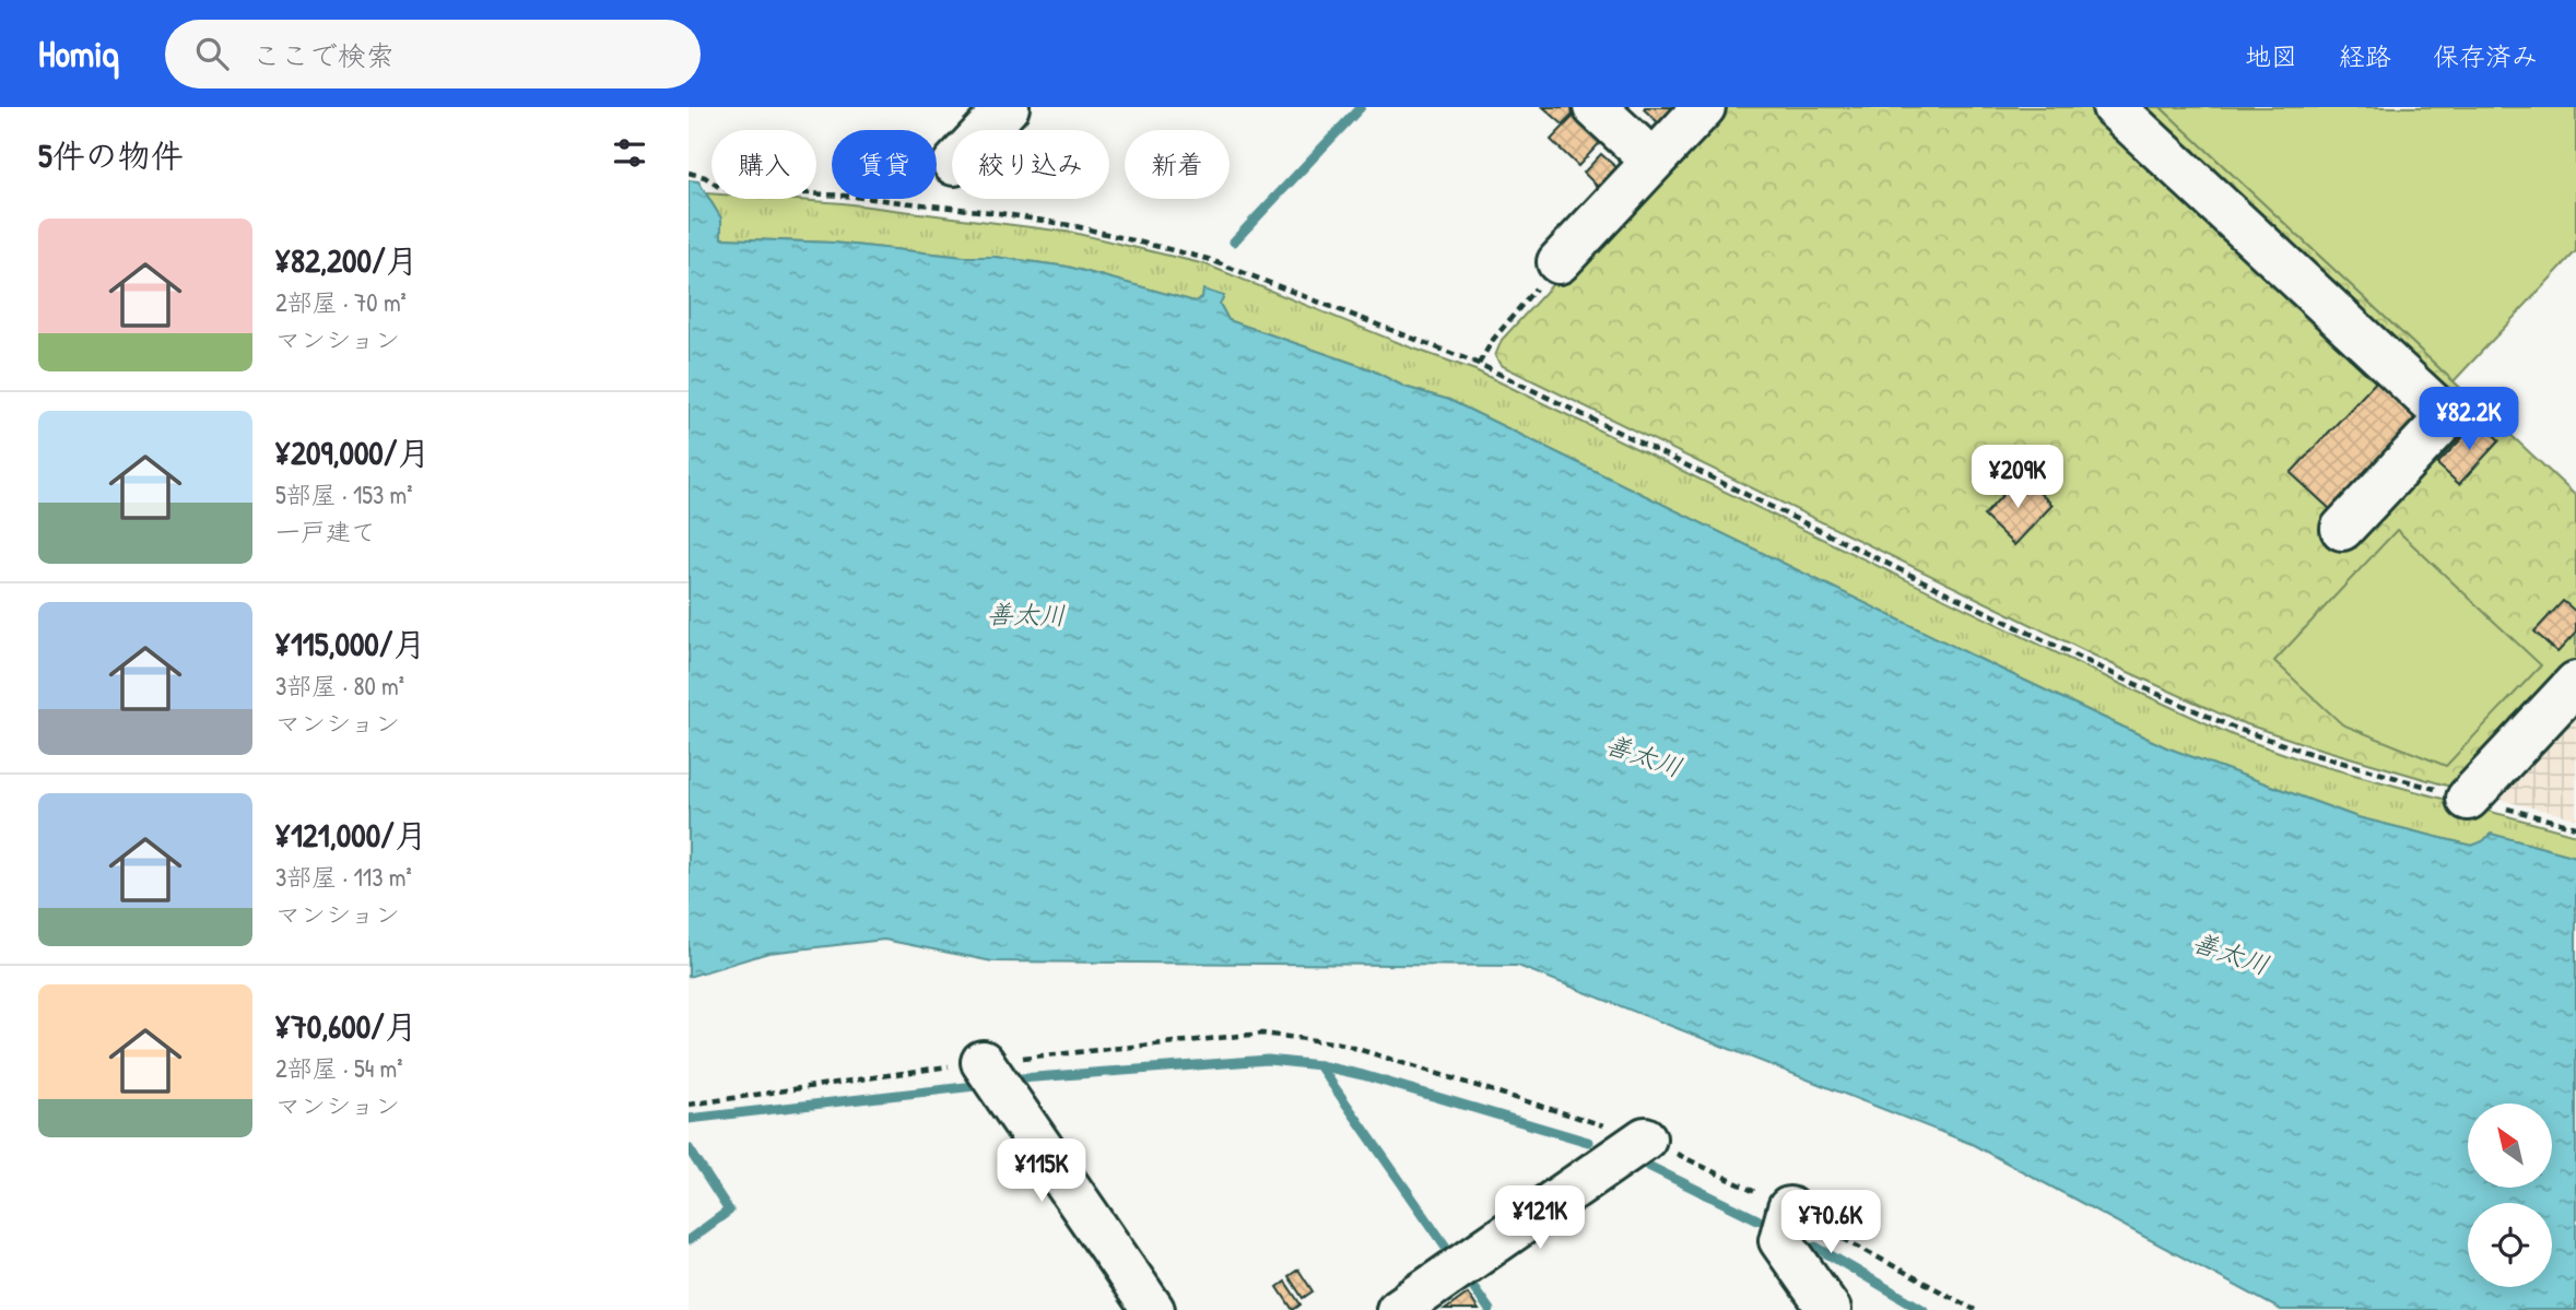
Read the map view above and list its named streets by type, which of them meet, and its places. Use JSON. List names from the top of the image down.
{
  "water": ["善太川"],
  "north": "top left",
  "page": {
    "header": "Homiq",
    "search": "ここで検索",
    "nav": ["地図", "経路", "保存済み"],
    "heading": "5件の物件",
    "chip": [
      "購入",
      "賃貸",
      "絞り込み",
      "新着"
    ],
    "list": [
      {
        "name": "¥82,200/月",
        "note": "2部屋 · 70 m² · マンション"
      },
      {
        "name": "¥209,000/月",
        "note": "5部屋 · 153 m² · 一戸建て"
      },
      {
        "name": "¥115,000/月",
        "note": "3部屋 · 80 m² · マンション"
      },
      {
        "name": "¥121,000/月",
        "note": "3部屋 · 113 m² · マンション"
      },
      {
        "name": "¥70,600/月",
        "note": "2部屋 · 54 m² · マンション"
      }
    ],
    "price": [
      "¥82.2K",
      "¥209K",
      "¥115K",
      "¥121K",
      "¥70.6K"
    ]
  }
}
